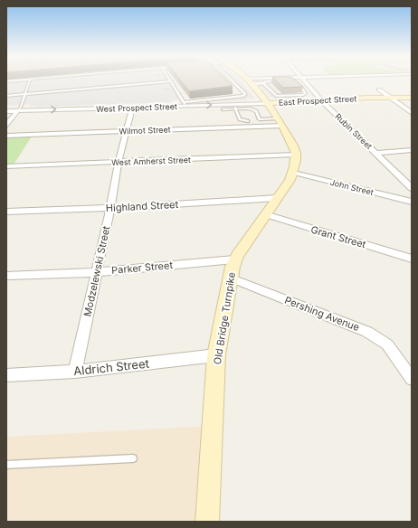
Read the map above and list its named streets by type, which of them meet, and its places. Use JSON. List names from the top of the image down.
{
  "streets": {
    "street": [
      "East Prospect Street",
      "West Prospect Street",
      "Wilmot Street",
      "Rubin Street",
      "West Amherst Street",
      "John Street",
      "Highland Street",
      "Grant Street",
      "Parker Street",
      "Modzelewski Street",
      "Pershing Avenue",
      "Old Bridge Turnpike",
      "Aldrich Street"
    ]
  },
  "crossings": [
    ["East Prospect Street", "West Prospect Street"],
    ["East Prospect Street", "Rubin Street"],
    ["West Prospect Street", "Modzelewski Street"],
    ["Wilmot Street", "Modzelewski Street"],
    ["West Amherst Street", "Modzelewski Street"],
    ["West Amherst Street", "Old Bridge Turnpike"],
    ["John Street", "Old Bridge Turnpike"],
    ["Highland Street", "Modzelewski Street"],
    ["Highland Street", "Old Bridge Turnpike"],
    ["Grant Street", "Old Bridge Turnpike"],
    ["Parker Street", "Modzelewski Street"],
    ["Parker Street", "Old Bridge Turnpike"],
    ["Modzelewski Street", "Aldrich Street"],
    ["Pershing Avenue", "Old Bridge Turnpike"],
    ["Old Bridge Turnpike", "Aldrich Street"]
  ],
  "one_way": ["West Prospect Street"]
}
